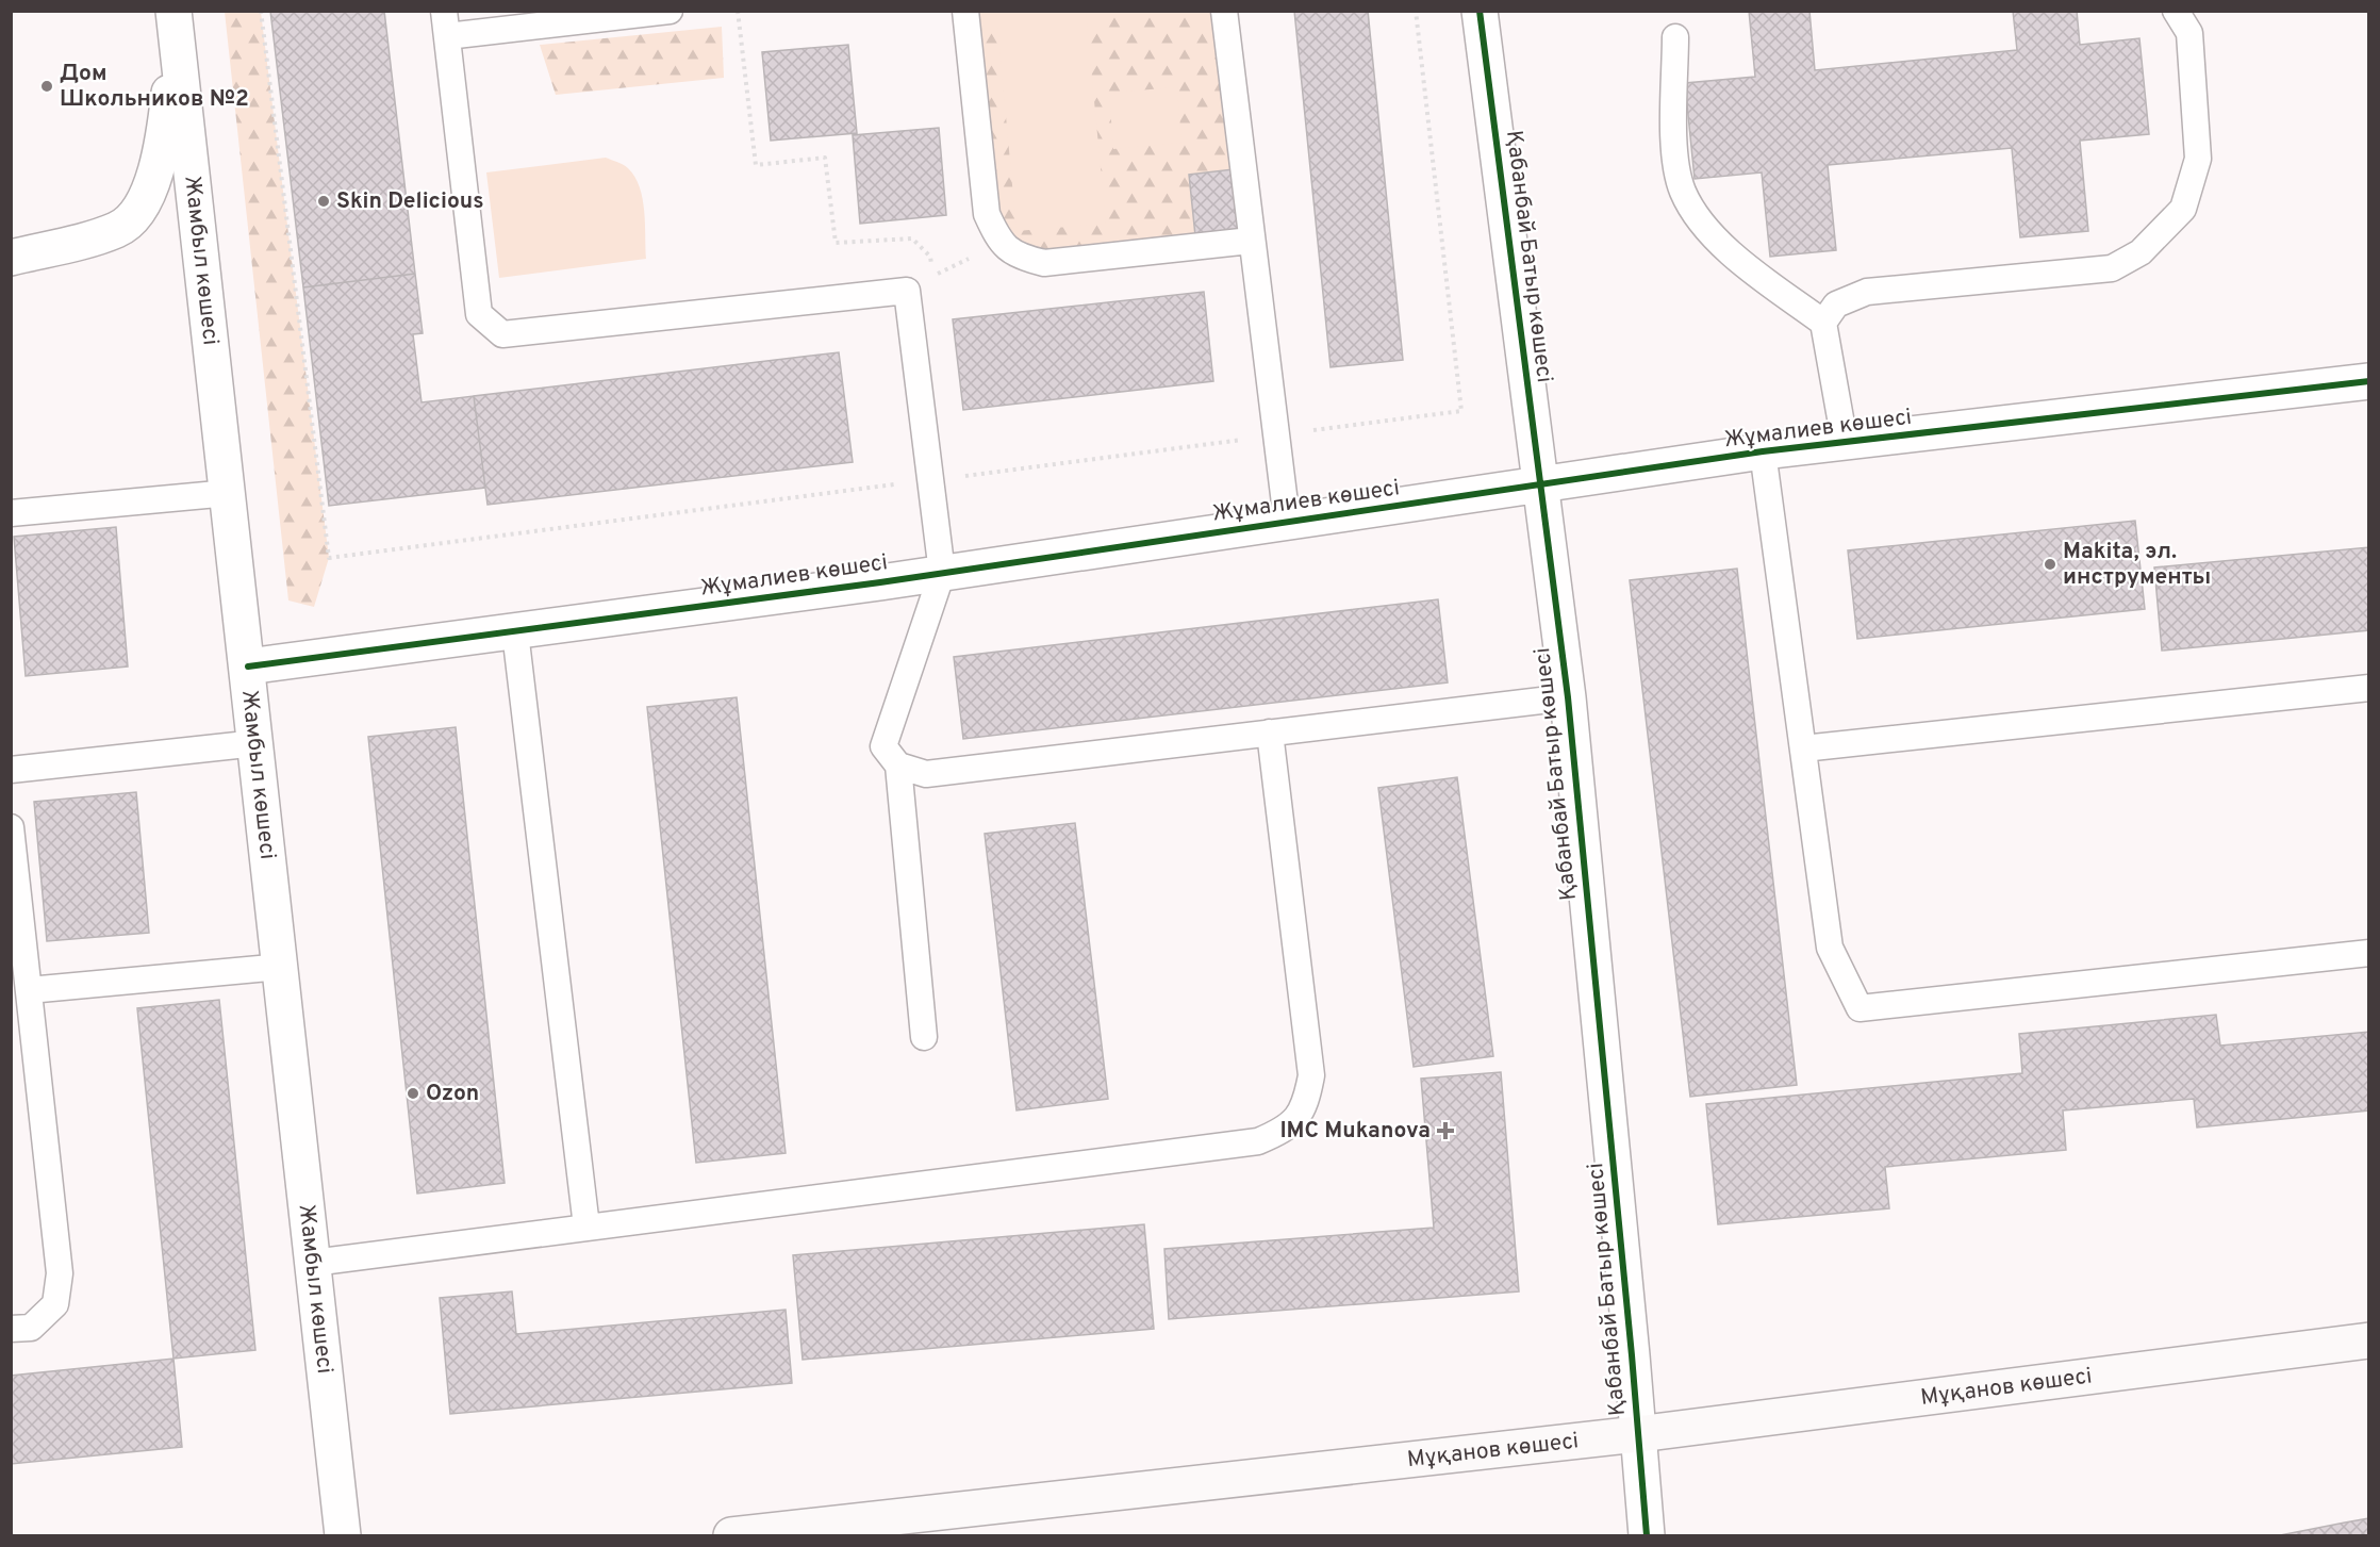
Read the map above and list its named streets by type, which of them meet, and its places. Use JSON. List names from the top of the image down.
{
  "streets": {
    "main road": ["Мұқанов көшесі"],
    "street": ["Қабанбай Батыр көшесі", "Жамбыл көшесі", "Жұмалиев көшесі"]
  },
  "crossings": [
    ["Қабанбай Батыр көшесі", "Жұмалиев көшесі"],
    ["Қабанбай Батыр көшесі", "Мұқанов көшесі"],
    ["Жамбыл көшесі", "Жұмалиев көшесі"]
  ],
  "places": {
    "other": [
      "Дом Школьников №2",
      "Skin Delicious",
      "Makita, эл. инструменты",
      "Ozon"
    ],
    "health": ["IMC Mukanova"]
  }
}
